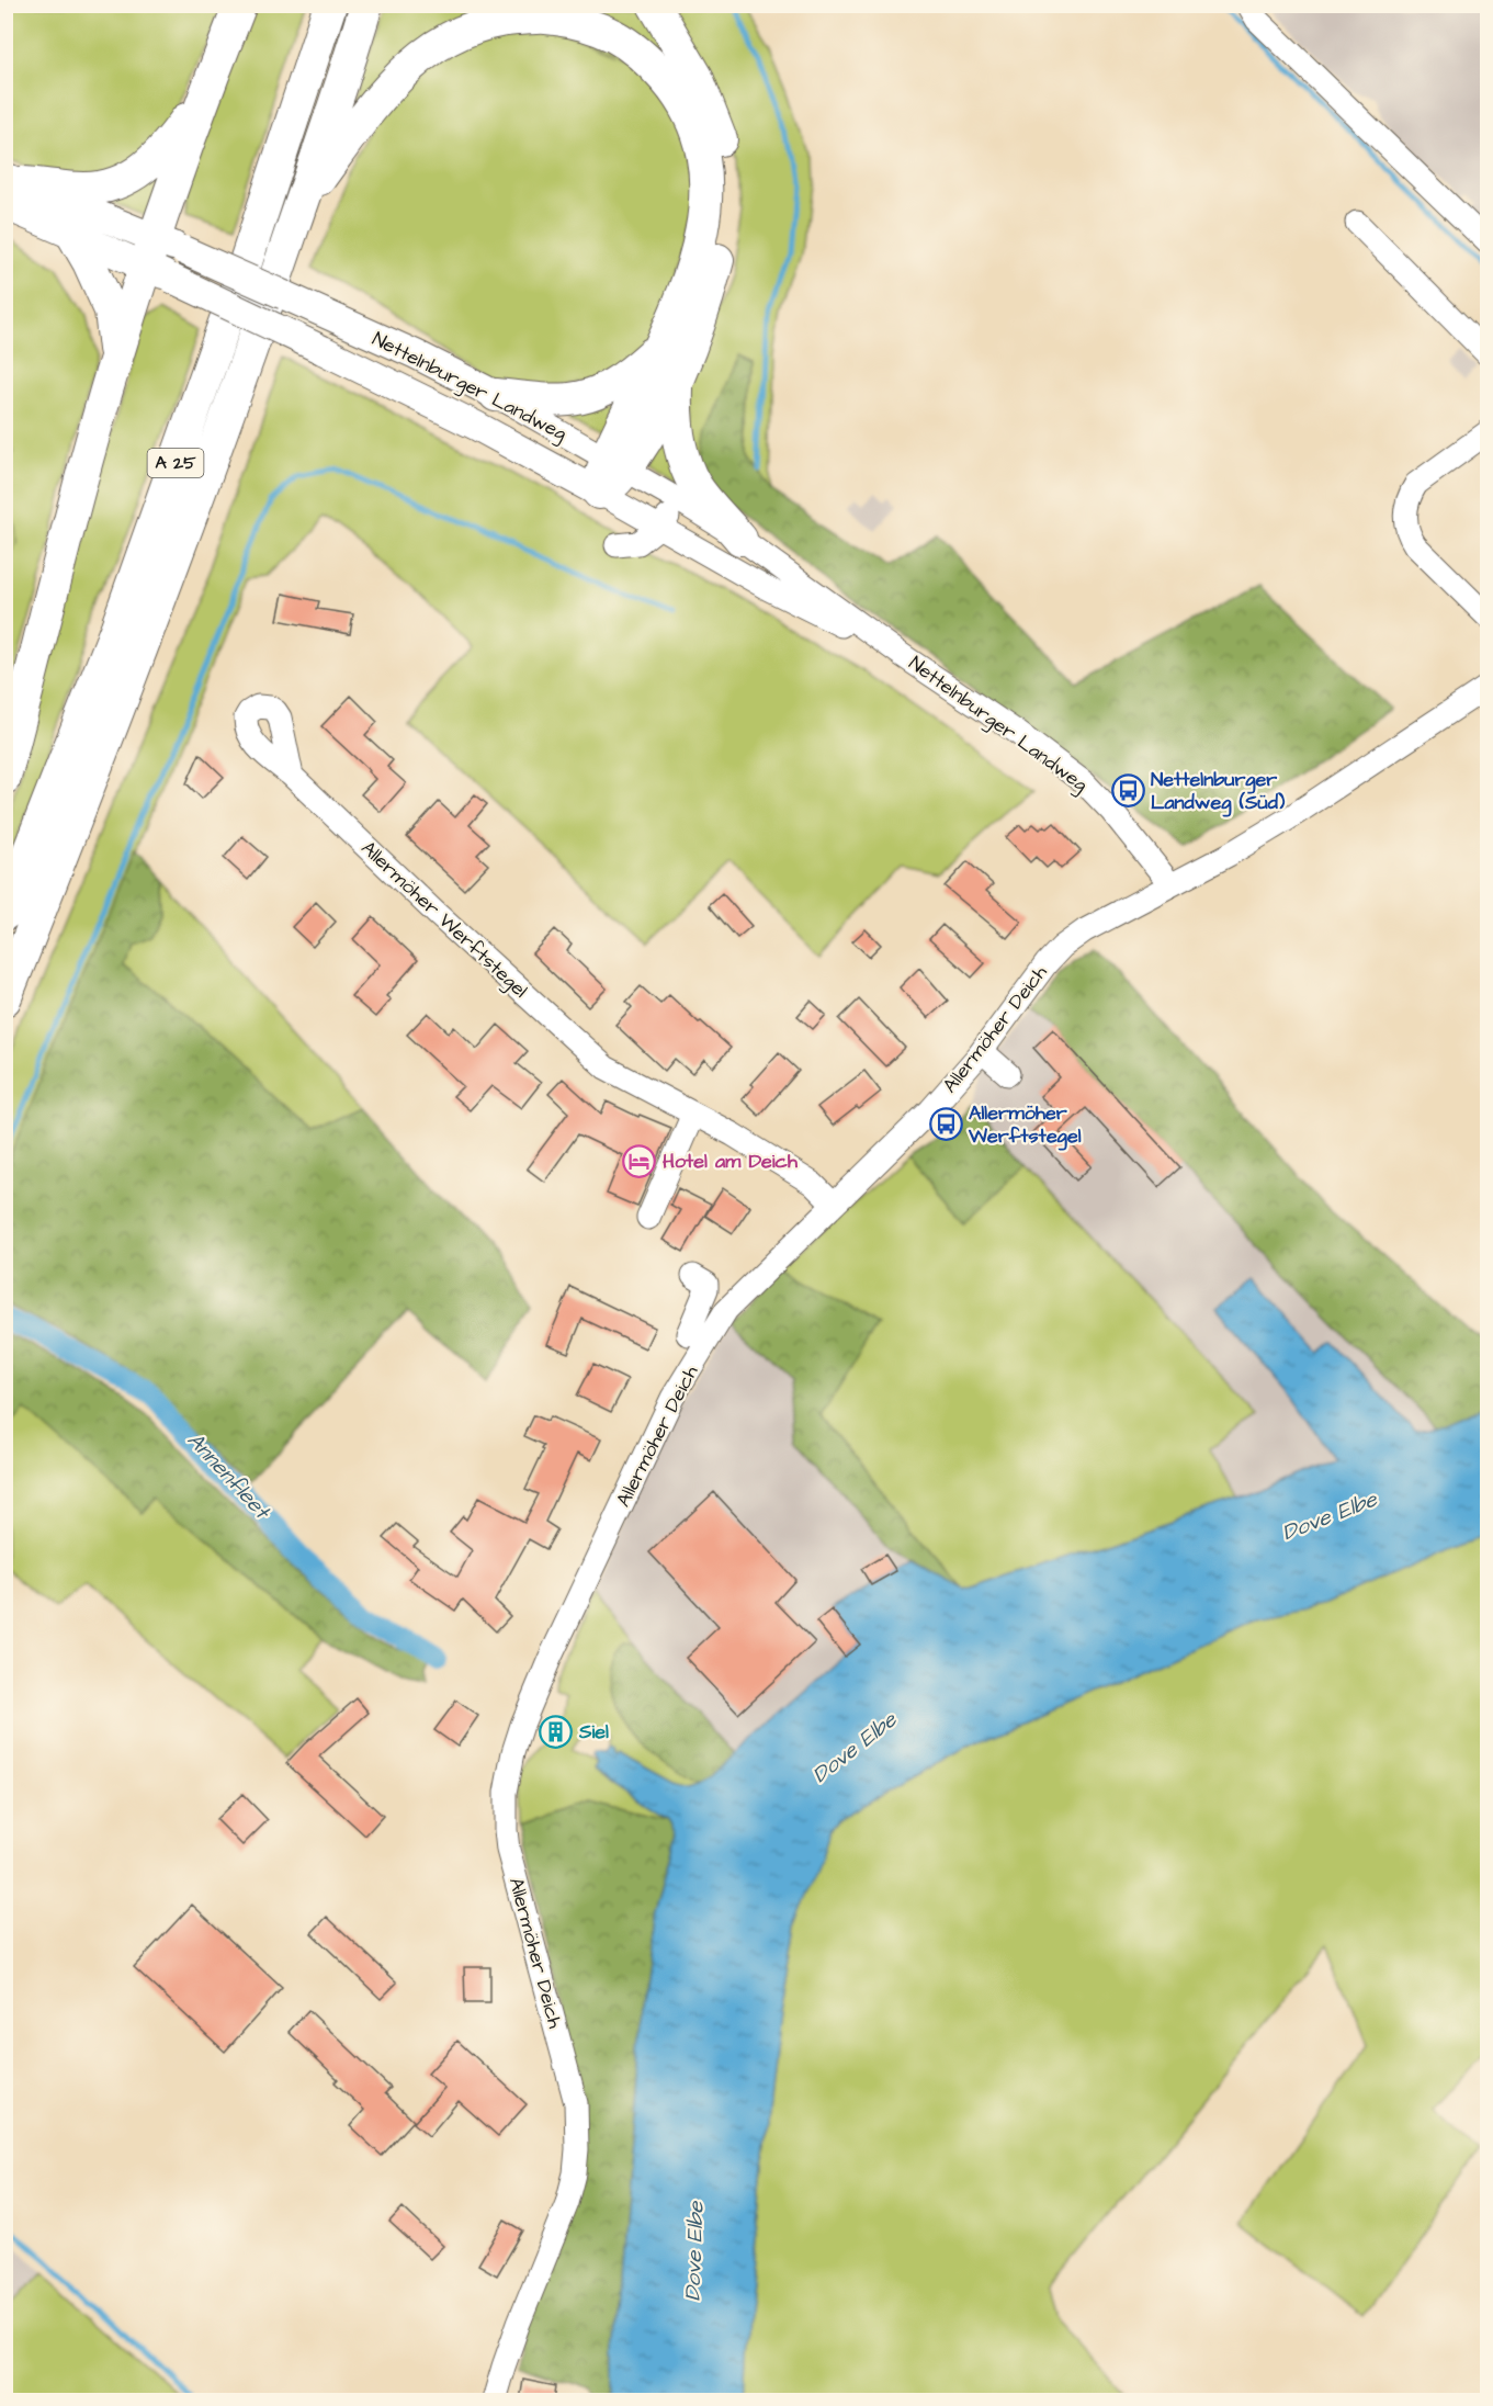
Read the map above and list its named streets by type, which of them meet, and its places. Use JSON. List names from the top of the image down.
{
  "streets": {
    "highway": ["A 25"],
    "main road": ["Nettelnburger Landweg"],
    "street": ["Allermöher Werftstegel", "Allermöher Deich"]
  },
  "crossings": [
    ["Nettelnburger Landweg", "Allermöher Deich"],
    ["Allermöher Werftstegel", "Allermöher Deich"]
  ],
  "water": ["Annenfleet", "Dove Elbe"],
  "places": {
    "bus stop": ["Nettelnburger Landweg (Süd)", "Allermöher Werftstegel"],
    "hotel": ["Hotel am Deich"],
    "building": ["Siel"]
  }
}
